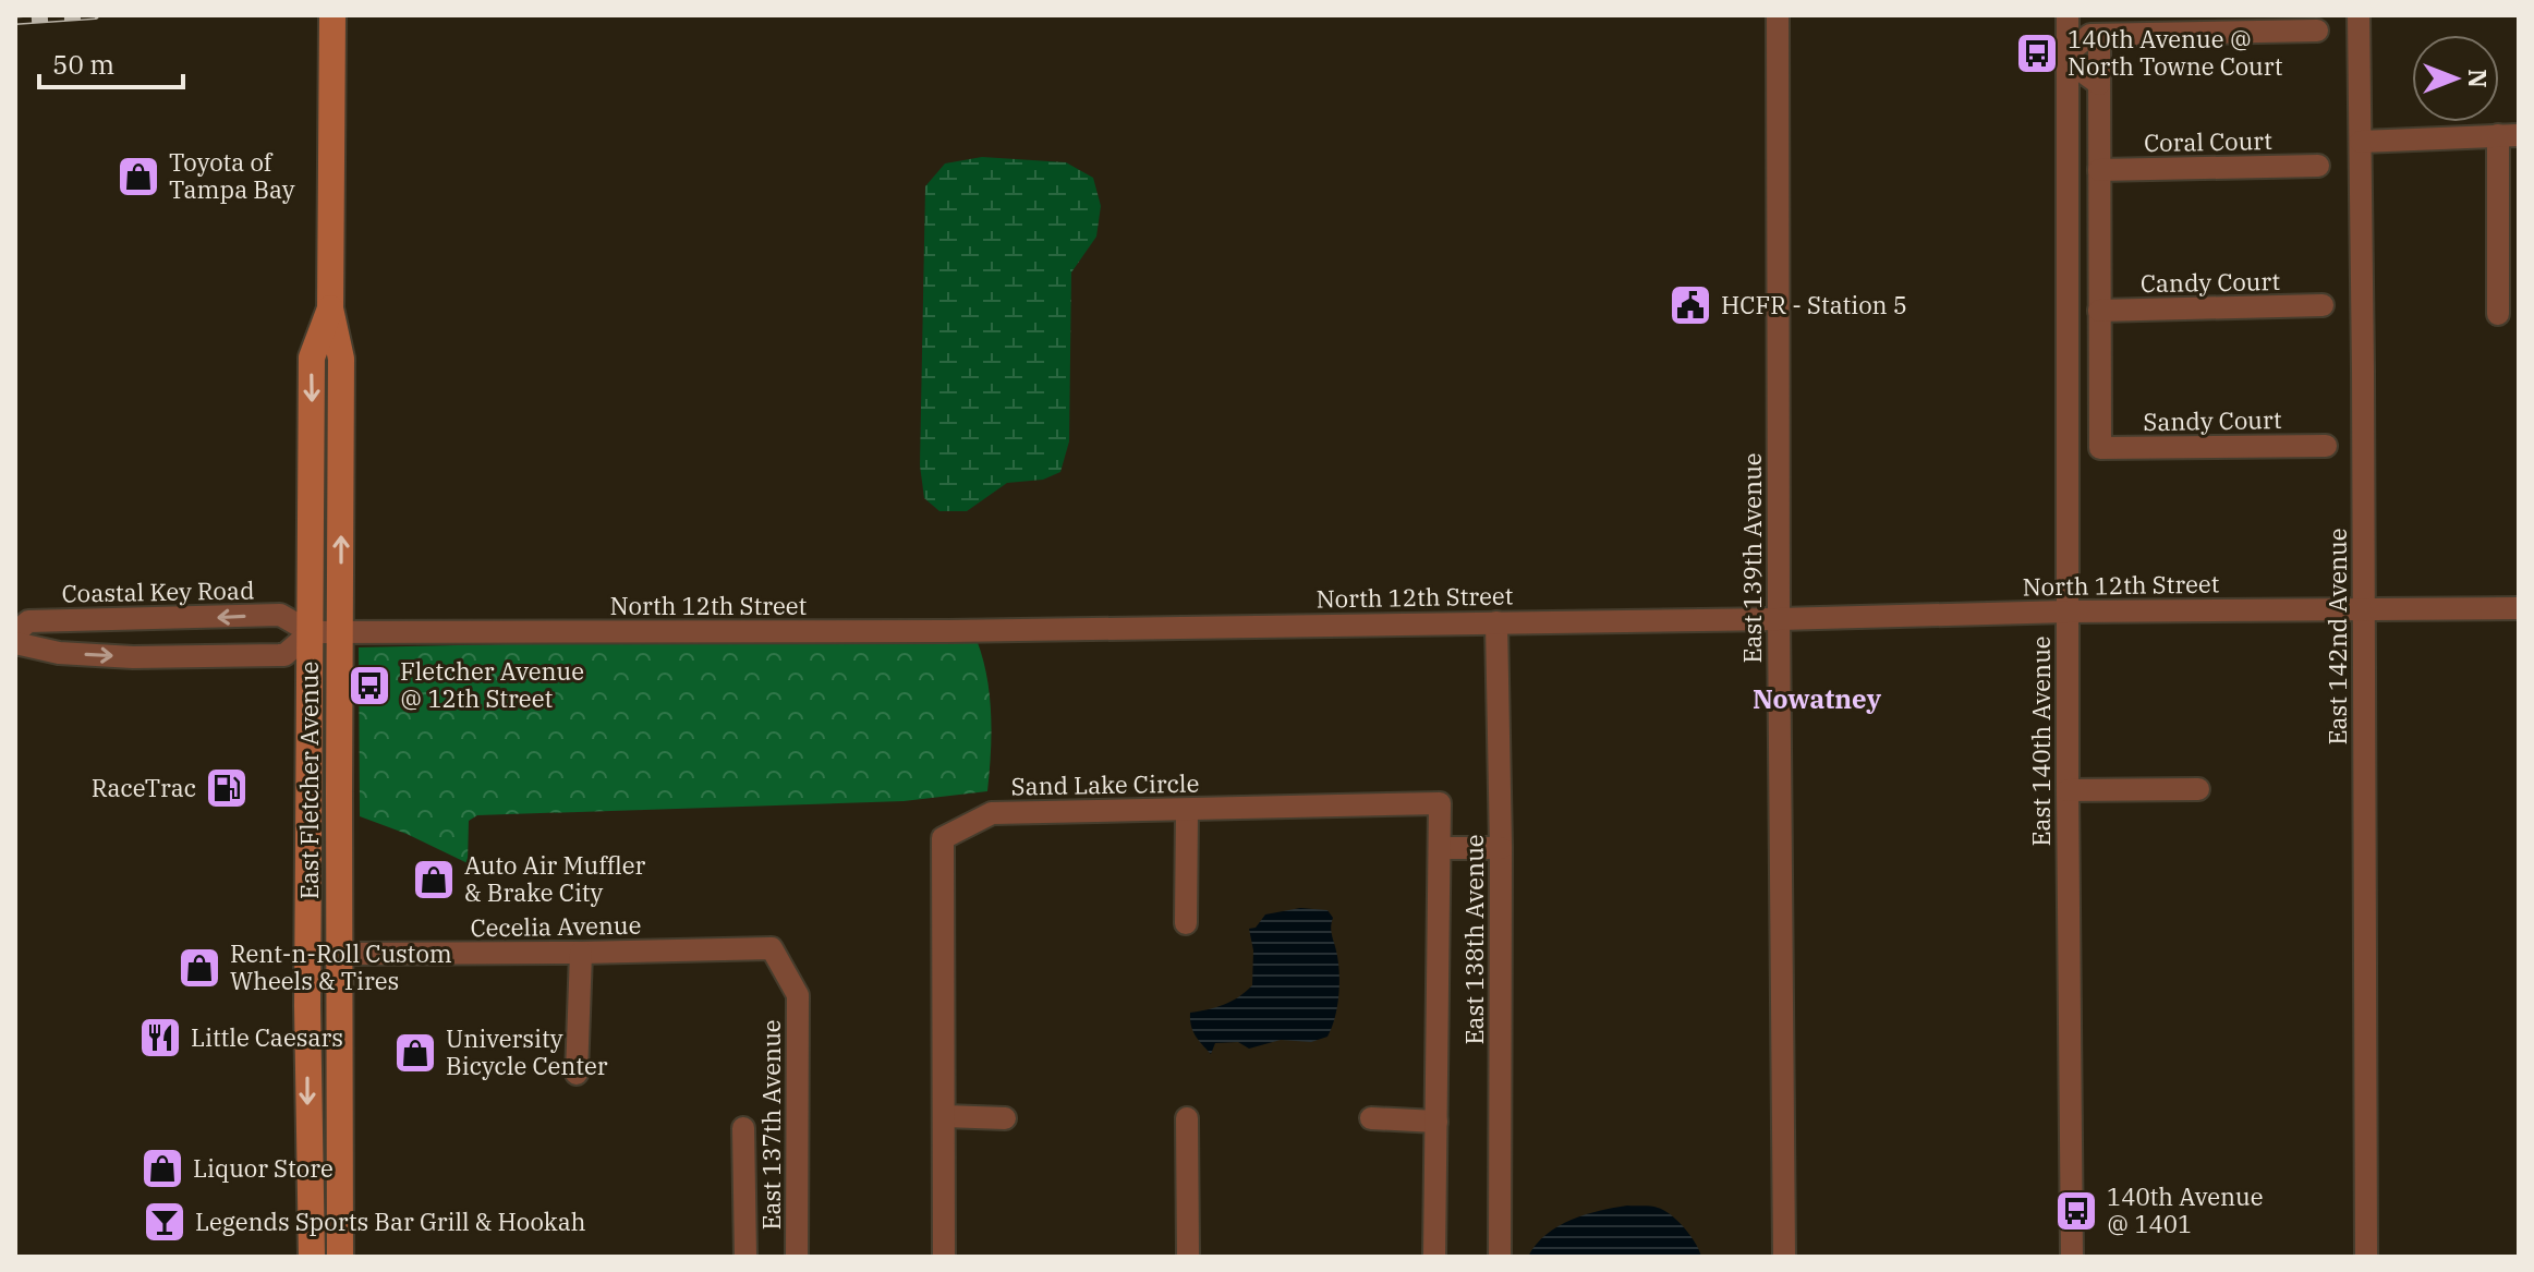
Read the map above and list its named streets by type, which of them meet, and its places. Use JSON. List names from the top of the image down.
{
  "streets": {
    "main road": ["East Fletcher Avenue"],
    "street": [
      "Coral Court",
      "Candy Court",
      "Sandy Court",
      "East 139th Avenue",
      "North 12th Street",
      "Coastal Key Road",
      "East 142nd Avenue",
      "East 140th Avenue",
      "Sand Lake Circle",
      "Cecelia Avenue",
      "East 138th Avenue",
      "East 137th Avenue"
    ]
  },
  "crossings": [
    ["Candy Court", "Sandy Court"],
    ["East 139th Avenue", "North 12th Street"],
    ["North 12th Street", "Coastal Key Road"],
    ["North 12th Street", "East 142nd Avenue"],
    ["North 12th Street", "East 140th Avenue"],
    ["North 12th Street", "East Fletcher Avenue"],
    ["North 12th Street", "East 138th Avenue"],
    ["Coastal Key Road", "East Fletcher Avenue"],
    ["East Fletcher Avenue", "Cecelia Avenue"],
    ["Cecelia Avenue", "East 137th Avenue"]
  ],
  "districts": ["Nowatney"],
  "places": {
    "bus stop": ["140th Avenue @ North Towne Court", "Fletcher Avenue @ 12th Street", "140th Avenue @ 1401"],
    "shop": [
      "Toyota of Tampa Bay",
      "Auto Air Muffler & Brake City",
      "Rent-n-Roll Custom Wheels & Tires",
      "University Bicycle Center",
      "Liquor Store"
    ],
    "public building": ["HCFR - Station 5"],
    "fuel station": ["RaceTrac"],
    "restaurant": ["Little Caesars"],
    "bar": ["Legends Sports Bar Grill & Hookah"]
  },
  "scale_bar": "50 m",
  "north": "right"
}
